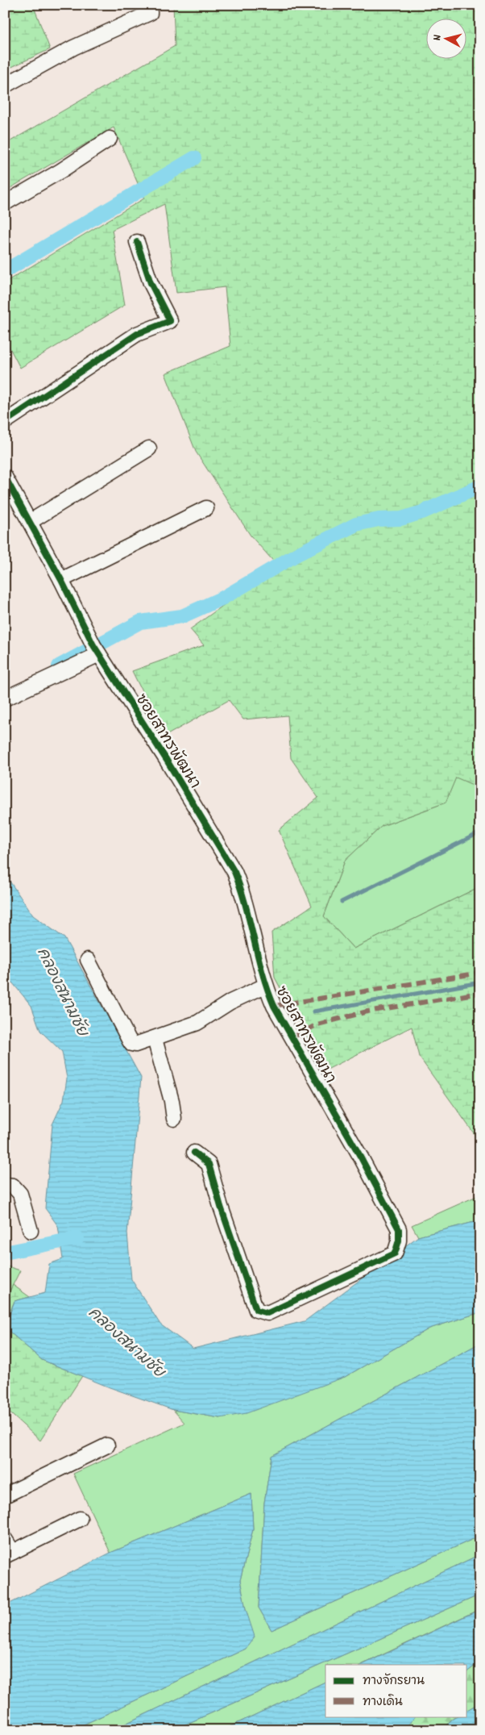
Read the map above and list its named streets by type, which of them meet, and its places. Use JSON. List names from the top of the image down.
{
  "streets": {
    "street": ["ซอยสาทรพัฒนา"]
  },
  "water": ["คลองสนามชัย"],
  "legend": ["ทางจักรยาน", "ทางเดิน"],
  "north": "left"
}
